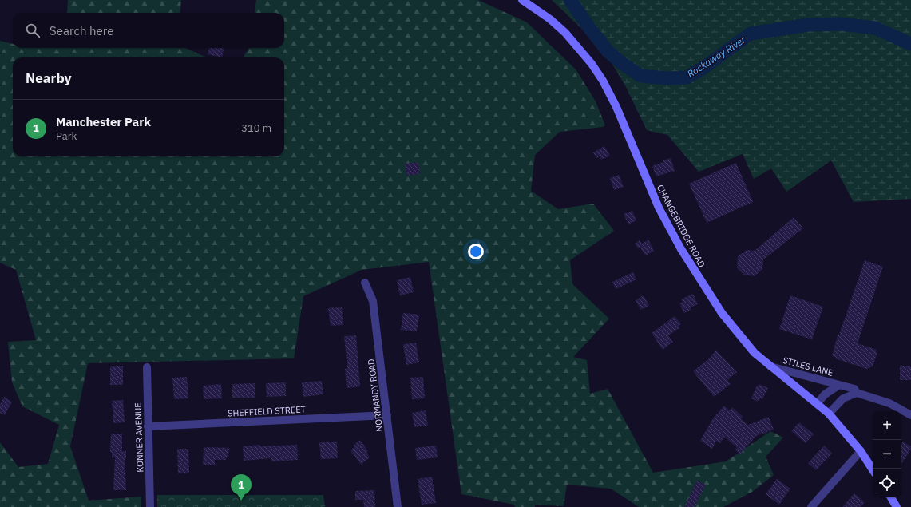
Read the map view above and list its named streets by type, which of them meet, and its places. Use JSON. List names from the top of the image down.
{
  "streets": {
    "main road": ["CHANGEBRIDGE ROAD"],
    "street": [
      "STILES LANE",
      "NORMANDY ROAD",
      "SHEFFIELD STREET",
      "KONNER AVENUE"
    ]
  },
  "crossings": [
    ["CHANGEBRIDGE ROAD", "STILES LANE"],
    ["NORMANDY ROAD", "SHEFFIELD STREET"],
    ["SHEFFIELD STREET", "KONNER AVENUE"]
  ],
  "water": ["Rockaway River"],
  "page": {
    "search": "Search here",
    "heading": "Nearby",
    "list": [
      {
        "mark": "1",
        "name": "Manchester Park",
        "note": "Park",
        "value": "310 m"
      }
    ],
    "map_buttons": ["+", "−"],
    "pins": "1"
  }
}
